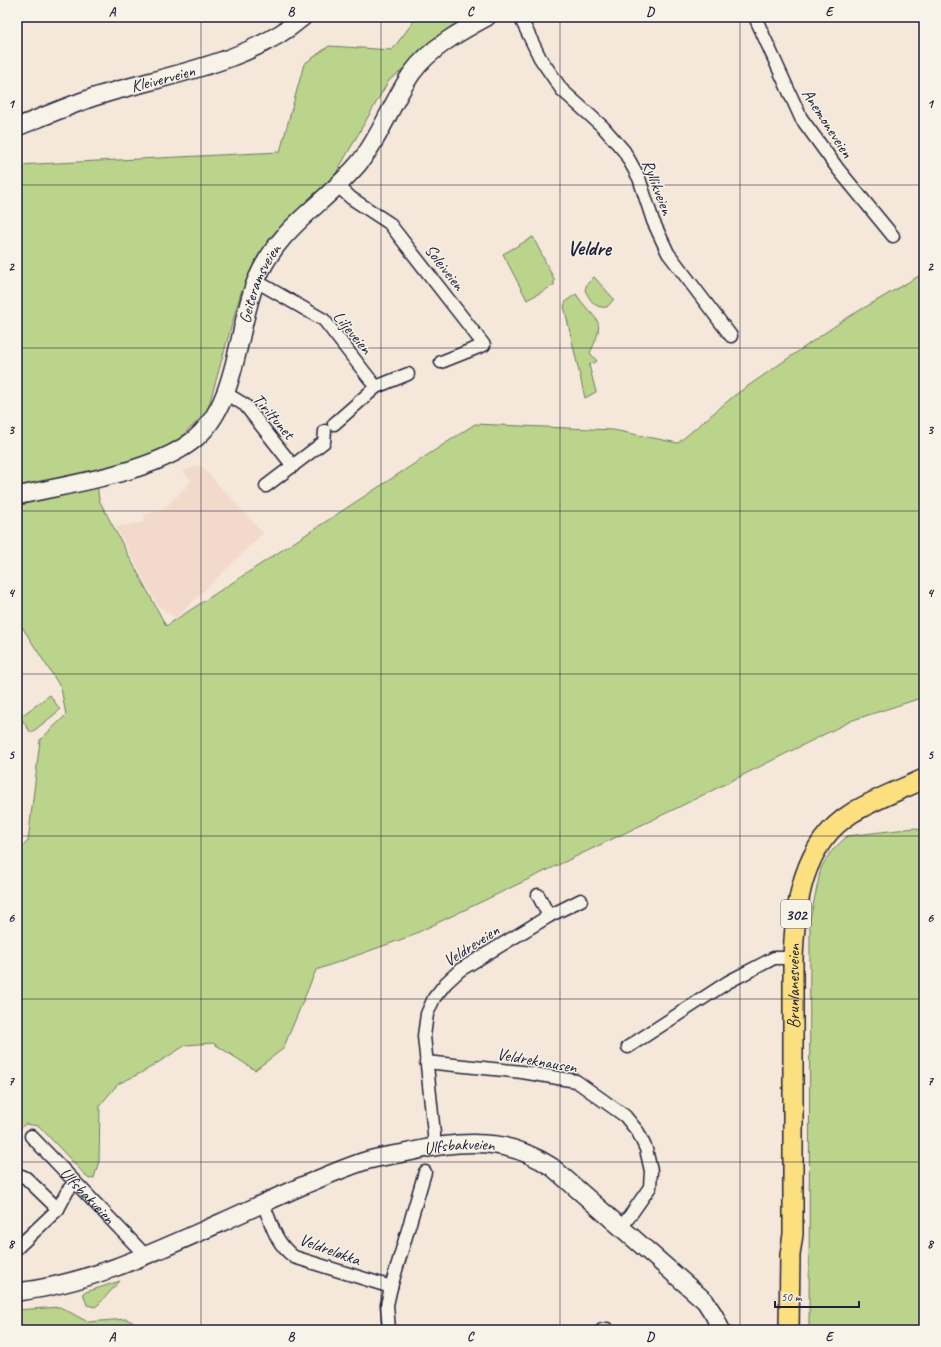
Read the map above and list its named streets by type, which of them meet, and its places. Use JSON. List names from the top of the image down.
{
  "streets": {
    "main road": ["302", "Brunlanesveien"],
    "street": [
      "Kleiverveien",
      "Anemoneveien",
      "Ryllikveien",
      "Soleiveien",
      "Geiteramsveien",
      "Liljeveien",
      "Tiriltunet",
      "Veldreveien",
      "Veldreknausen",
      "Ulfsbakveien",
      "Veldreløkka"
    ]
  },
  "crossings": [
    ["Soleiveien", "Geiteramsveien"],
    ["Geiteramsveien", "Liljeveien"],
    ["Geiteramsveien", "Tiriltunet"],
    ["Liljeveien", "Tiriltunet"],
    ["Veldreveien", "Veldreknausen"],
    ["Veldreveien", "Ulfsbakveien"],
    ["Veldreknausen", "Ulfsbakveien"],
    ["Ulfsbakveien", "Veldreløkka"]
  ],
  "districts": ["Veldre"],
  "scale_bar": "50 m",
  "grid": {
    "columns": [
      "A",
      "B",
      "C",
      "D",
      "E"
    ],
    "rows": [
      "1",
      "2",
      "3",
      "4",
      "5",
      "6",
      "7",
      "8"
    ]
  }
}
